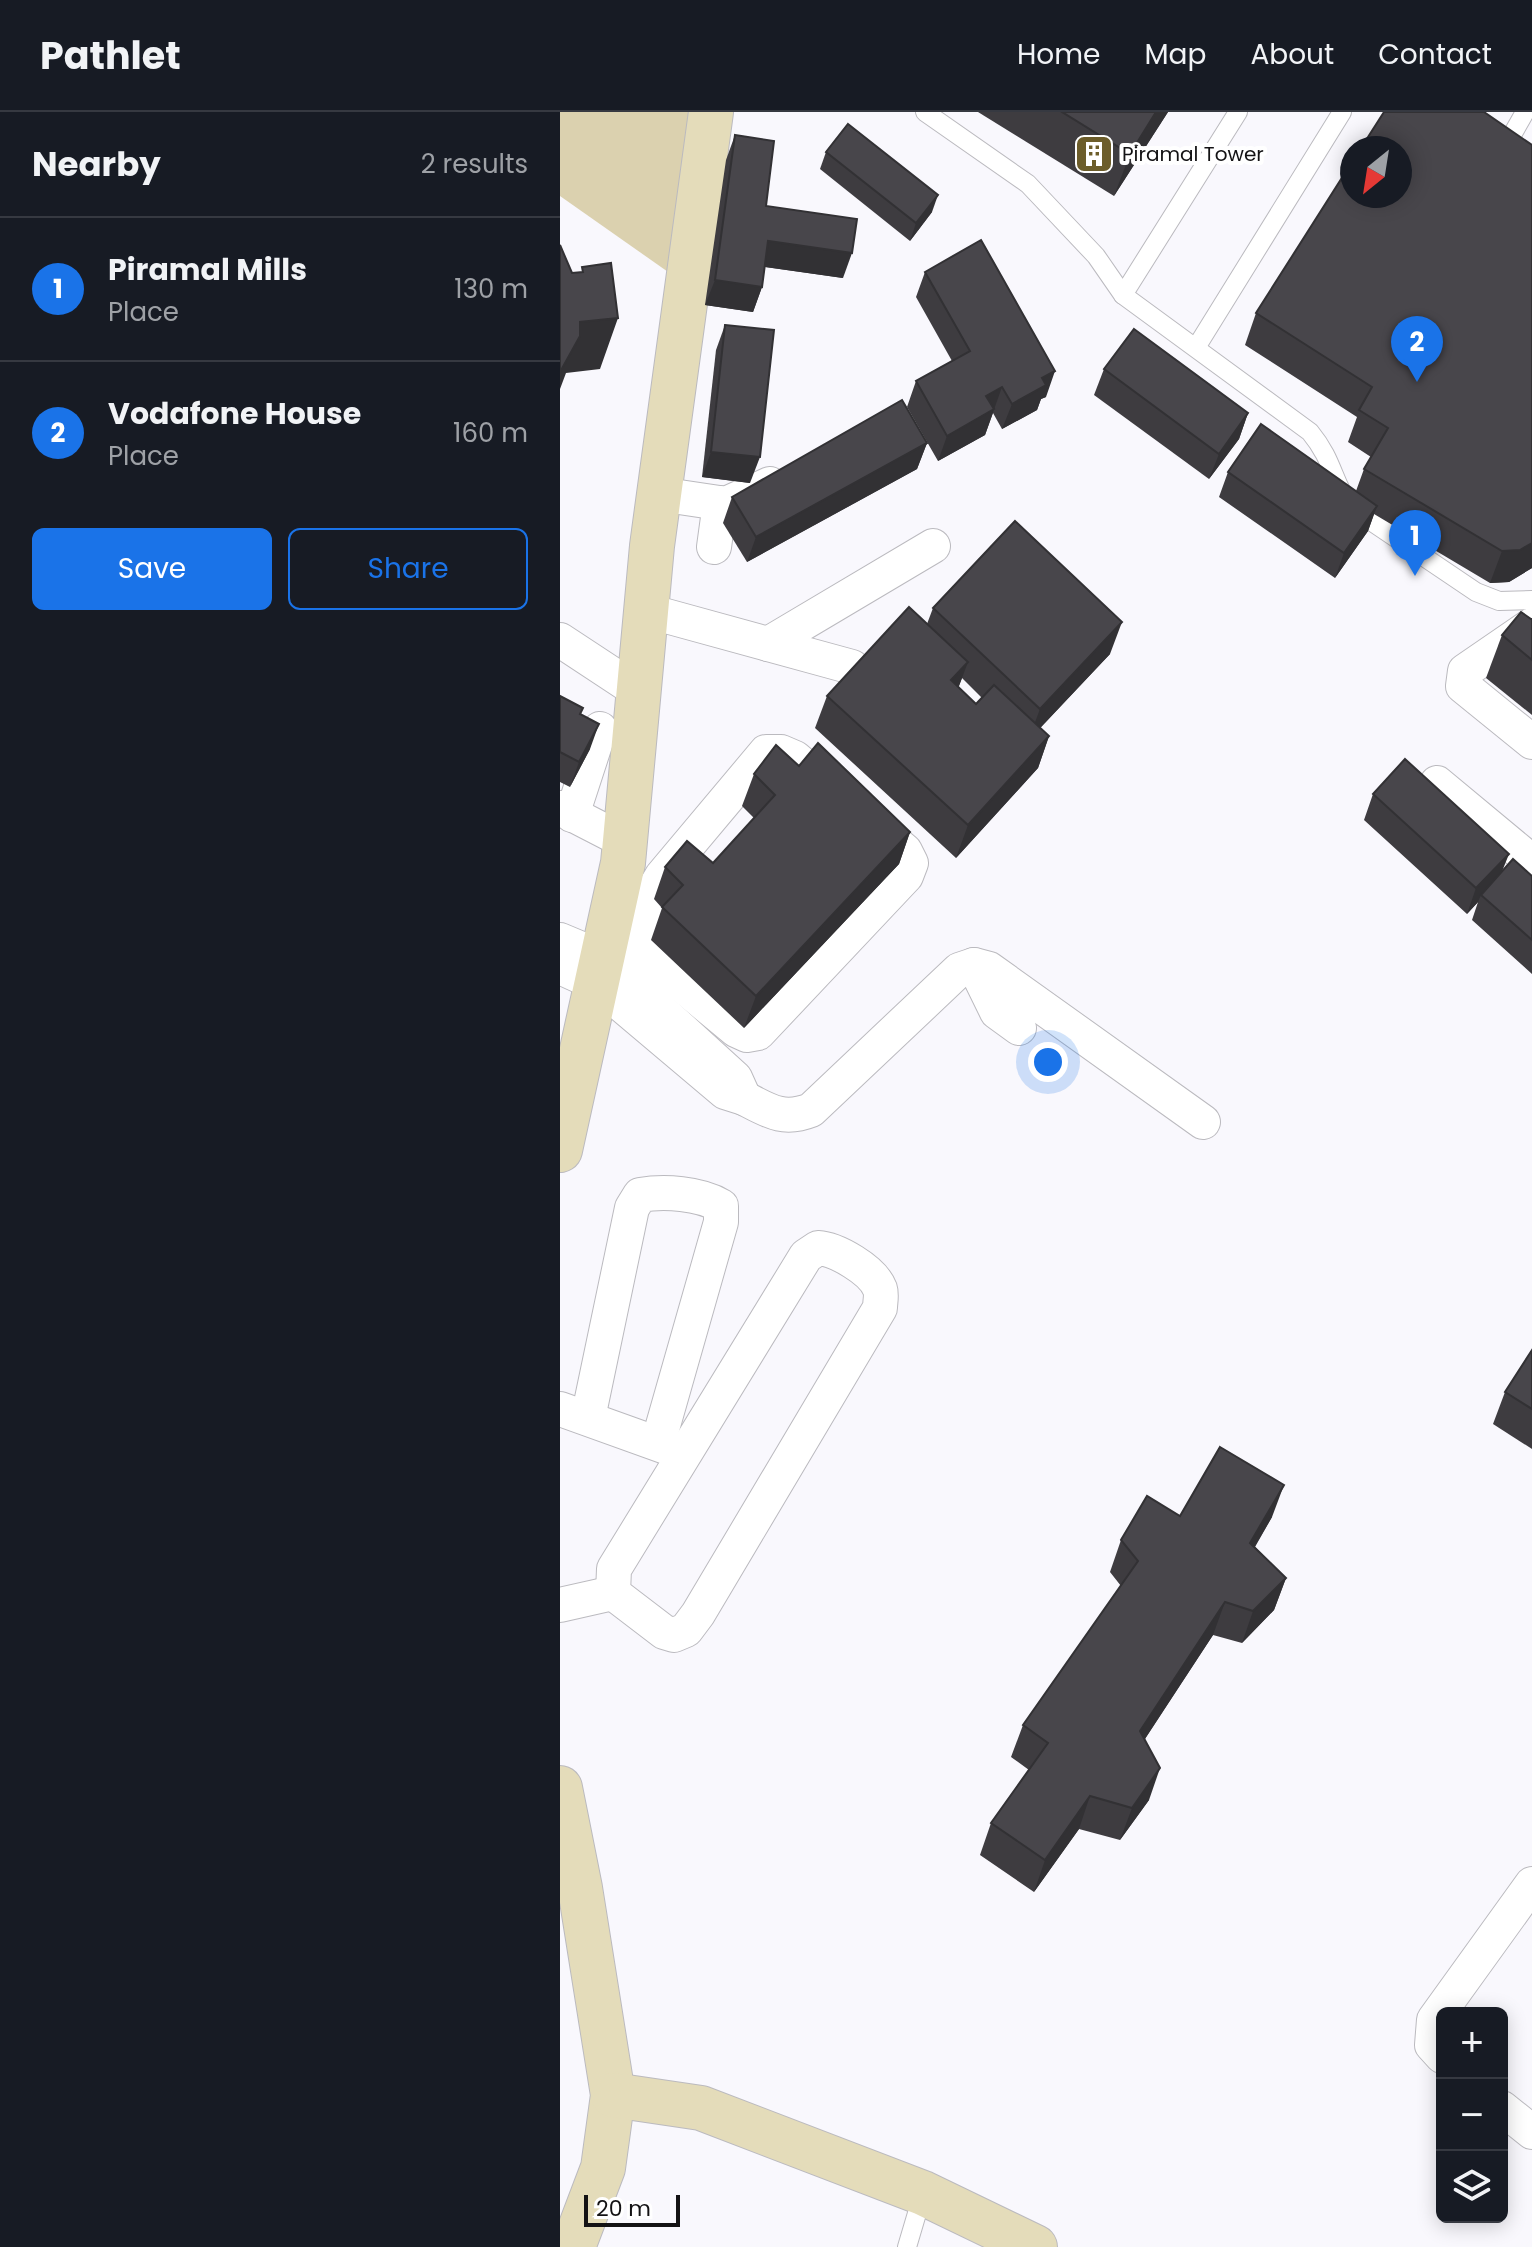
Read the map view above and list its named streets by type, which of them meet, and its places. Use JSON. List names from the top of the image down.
{
  "places": {
    "building": ["Piramal Tower"]
  },
  "scale_bar": "20 m",
  "north": "bottom left",
  "page": {
    "header": "Pathlet",
    "nav": [
      "Home",
      "Map",
      "About",
      "Contact"
    ],
    "heading": ["Nearby", "2 results"],
    "list": [
      {
        "mark": "1",
        "name": "Piramal Mills",
        "note": "Place",
        "value": "130 m"
      },
      {
        "mark": "2",
        "name": "Vodafone House",
        "note": "Place",
        "value": "160 m"
      }
    ],
    "pins": ["2", "1"],
    "buttons": ["Save", "Share"],
    "map_buttons": ["+", "−"],
    "scale": "20 m"
  }
}
